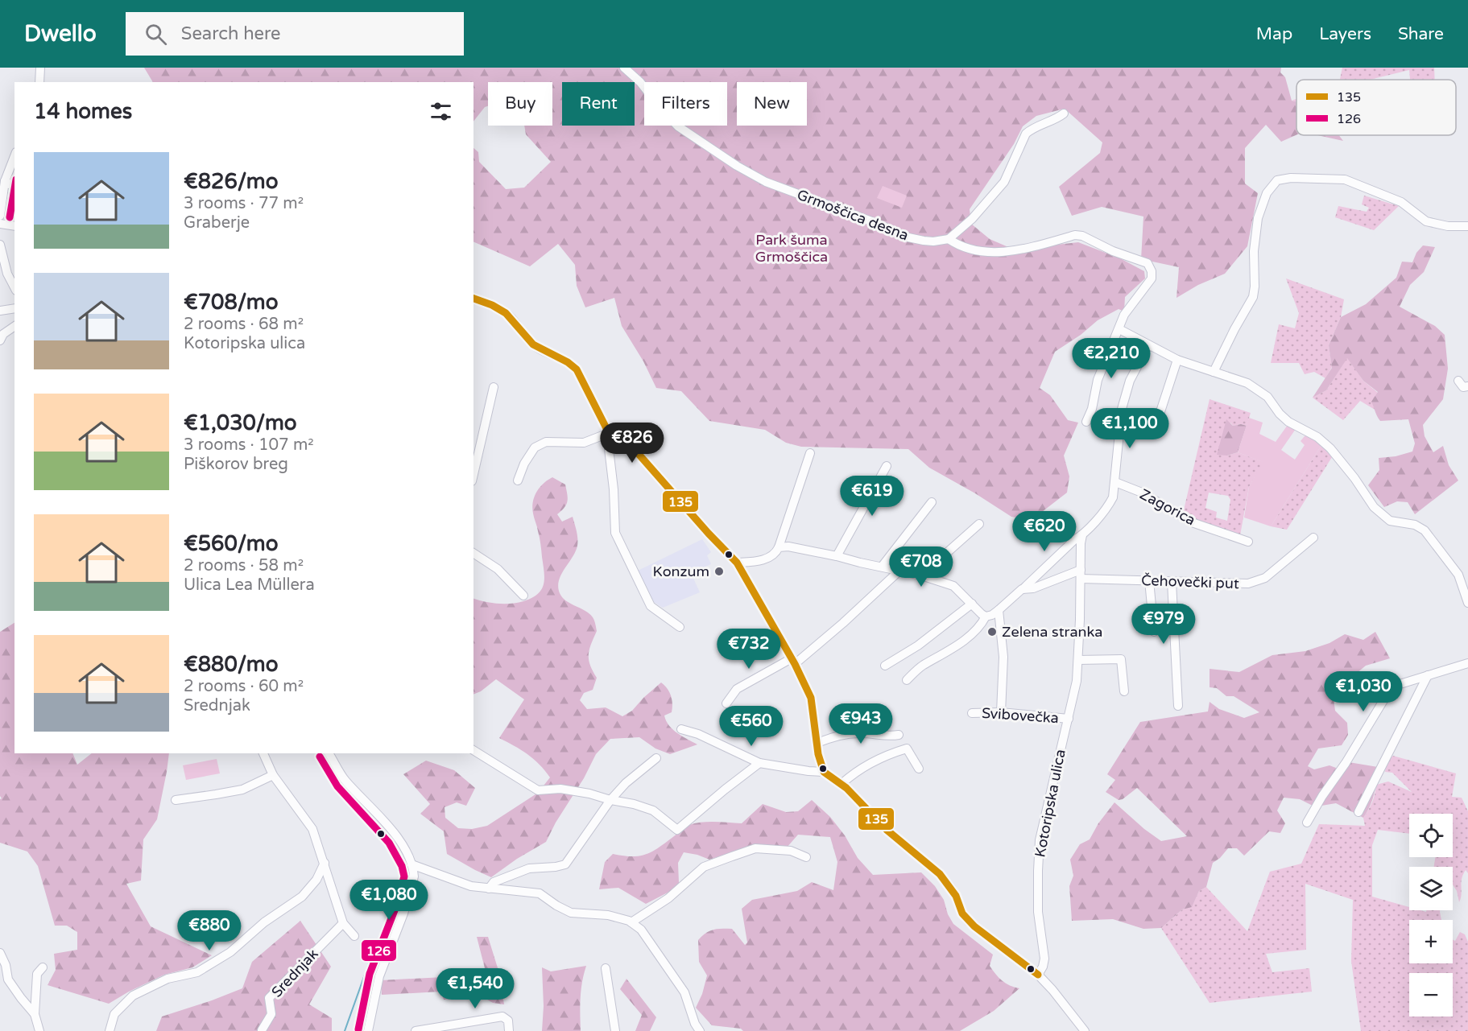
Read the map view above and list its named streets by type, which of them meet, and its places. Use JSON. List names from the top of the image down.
{
  "streets": {
    "street": [
      "Grmoščica desna",
      "Zagorica",
      "Čehovečki put",
      "Svibovečka",
      "Kotoripska ulica",
      "Srednjak"
    ]
  },
  "crossings": [
    ["Čehovečki put", "Kotoripska ulica"],
    ["Svibovečka", "Kotoripska ulica"]
  ],
  "parks": ["Park šuma Grmoščica"],
  "places": ["Konzum", "Zelena stranka"],
  "lines": ["transit line 126", "transit line 135"],
  "legend": ["135", "126"],
  "page": {
    "header": "Dwello",
    "search": "Search here",
    "nav": ["Map", "Layers", "Share"],
    "chip": [
      "Buy",
      "Rent",
      "Filters",
      "New"
    ],
    "heading": "14 homes",
    "list": [
      {
        "name": "€826/mo",
        "note": "3 rooms · 77 m² · Graberje"
      },
      {
        "name": "€708/mo",
        "note": "2 rooms · 68 m² · Kotoripska ulica"
      },
      {
        "name": "€1,030/mo",
        "note": "3 rooms · 107 m² · Piškorov breg"
      },
      {
        "name": "€560/mo",
        "note": "2 rooms · 58 m² · Ulica Lea Müllera"
      },
      {
        "name": "€880/mo",
        "note": "2 rooms · 60 m² · Srednjak"
      }
    ],
    "price": [
      "€2,210",
      "€1,100",
      "€826",
      "€619",
      "€620",
      "€708",
      "€979",
      "€732",
      "€1,030",
      "€943",
      "€560",
      "€1,080",
      "€880",
      "€1,540"
    ],
    "map_buttons": ["+", "−"]
  }
}
